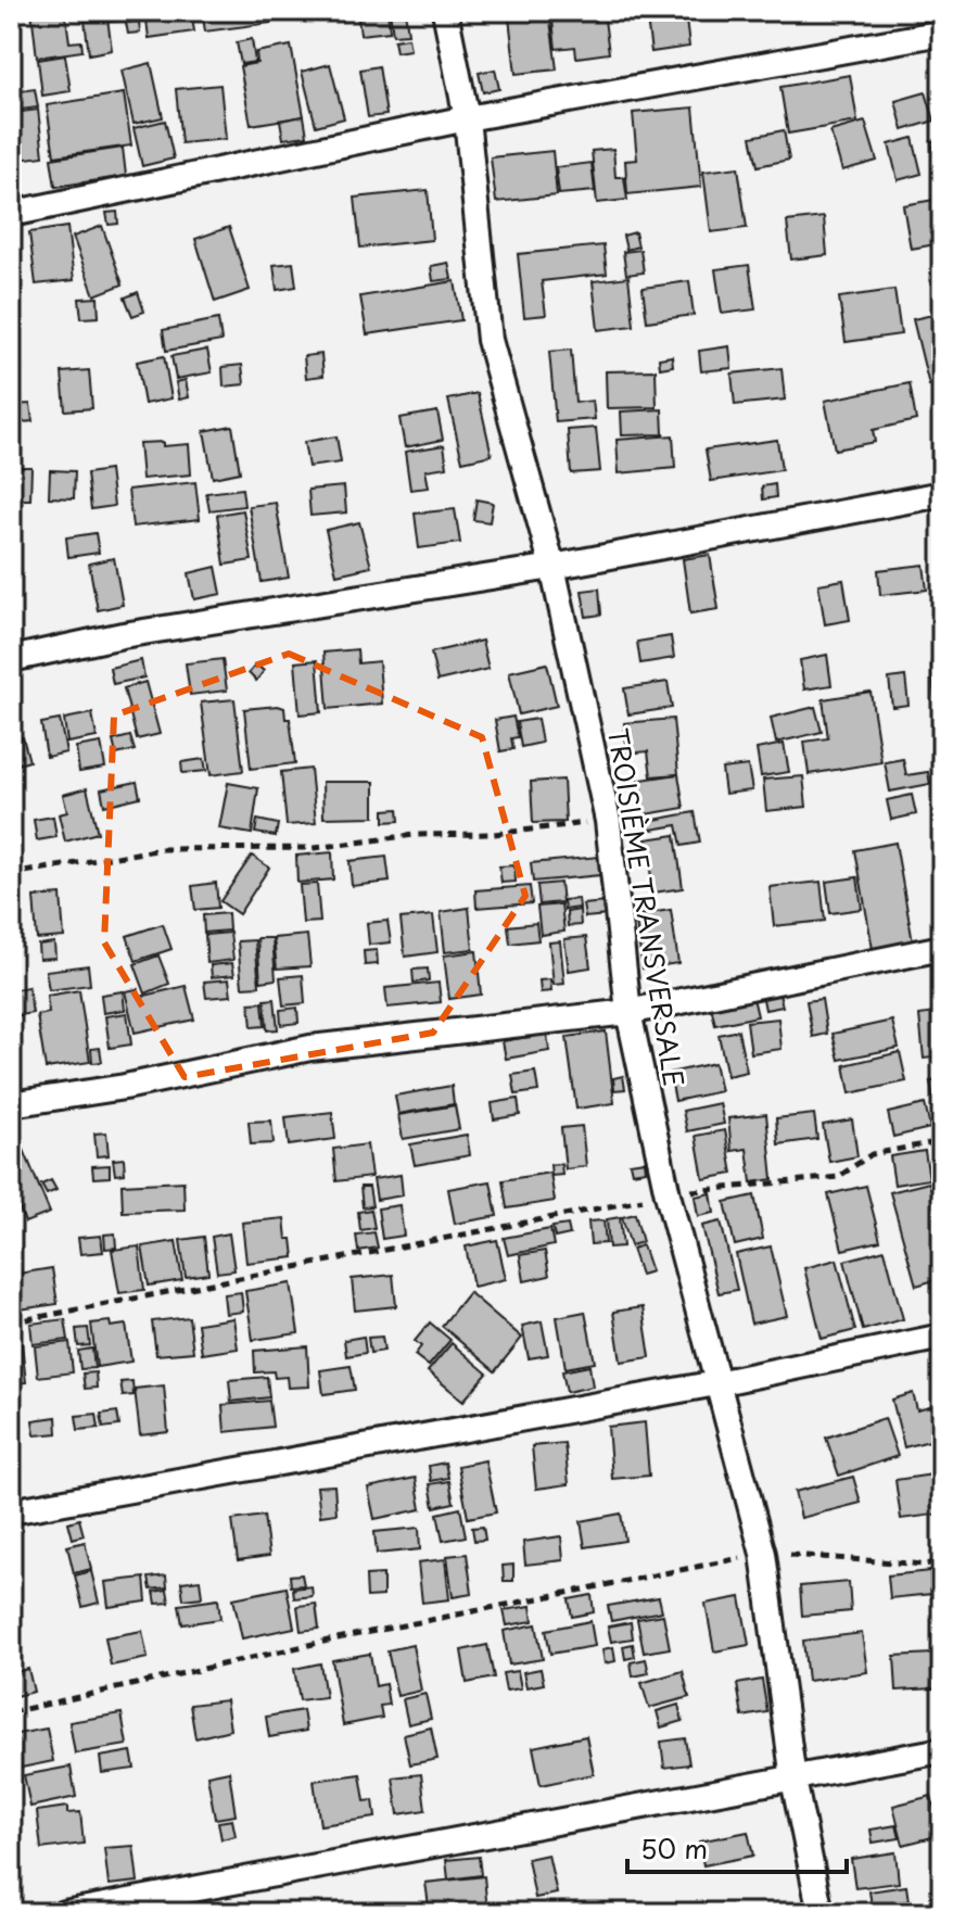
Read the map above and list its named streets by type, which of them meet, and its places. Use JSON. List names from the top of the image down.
{
  "streets": {
    "street": ["TROISIÈME TRANSVERSALE"]
  },
  "scale_bar": "50 m"
}
